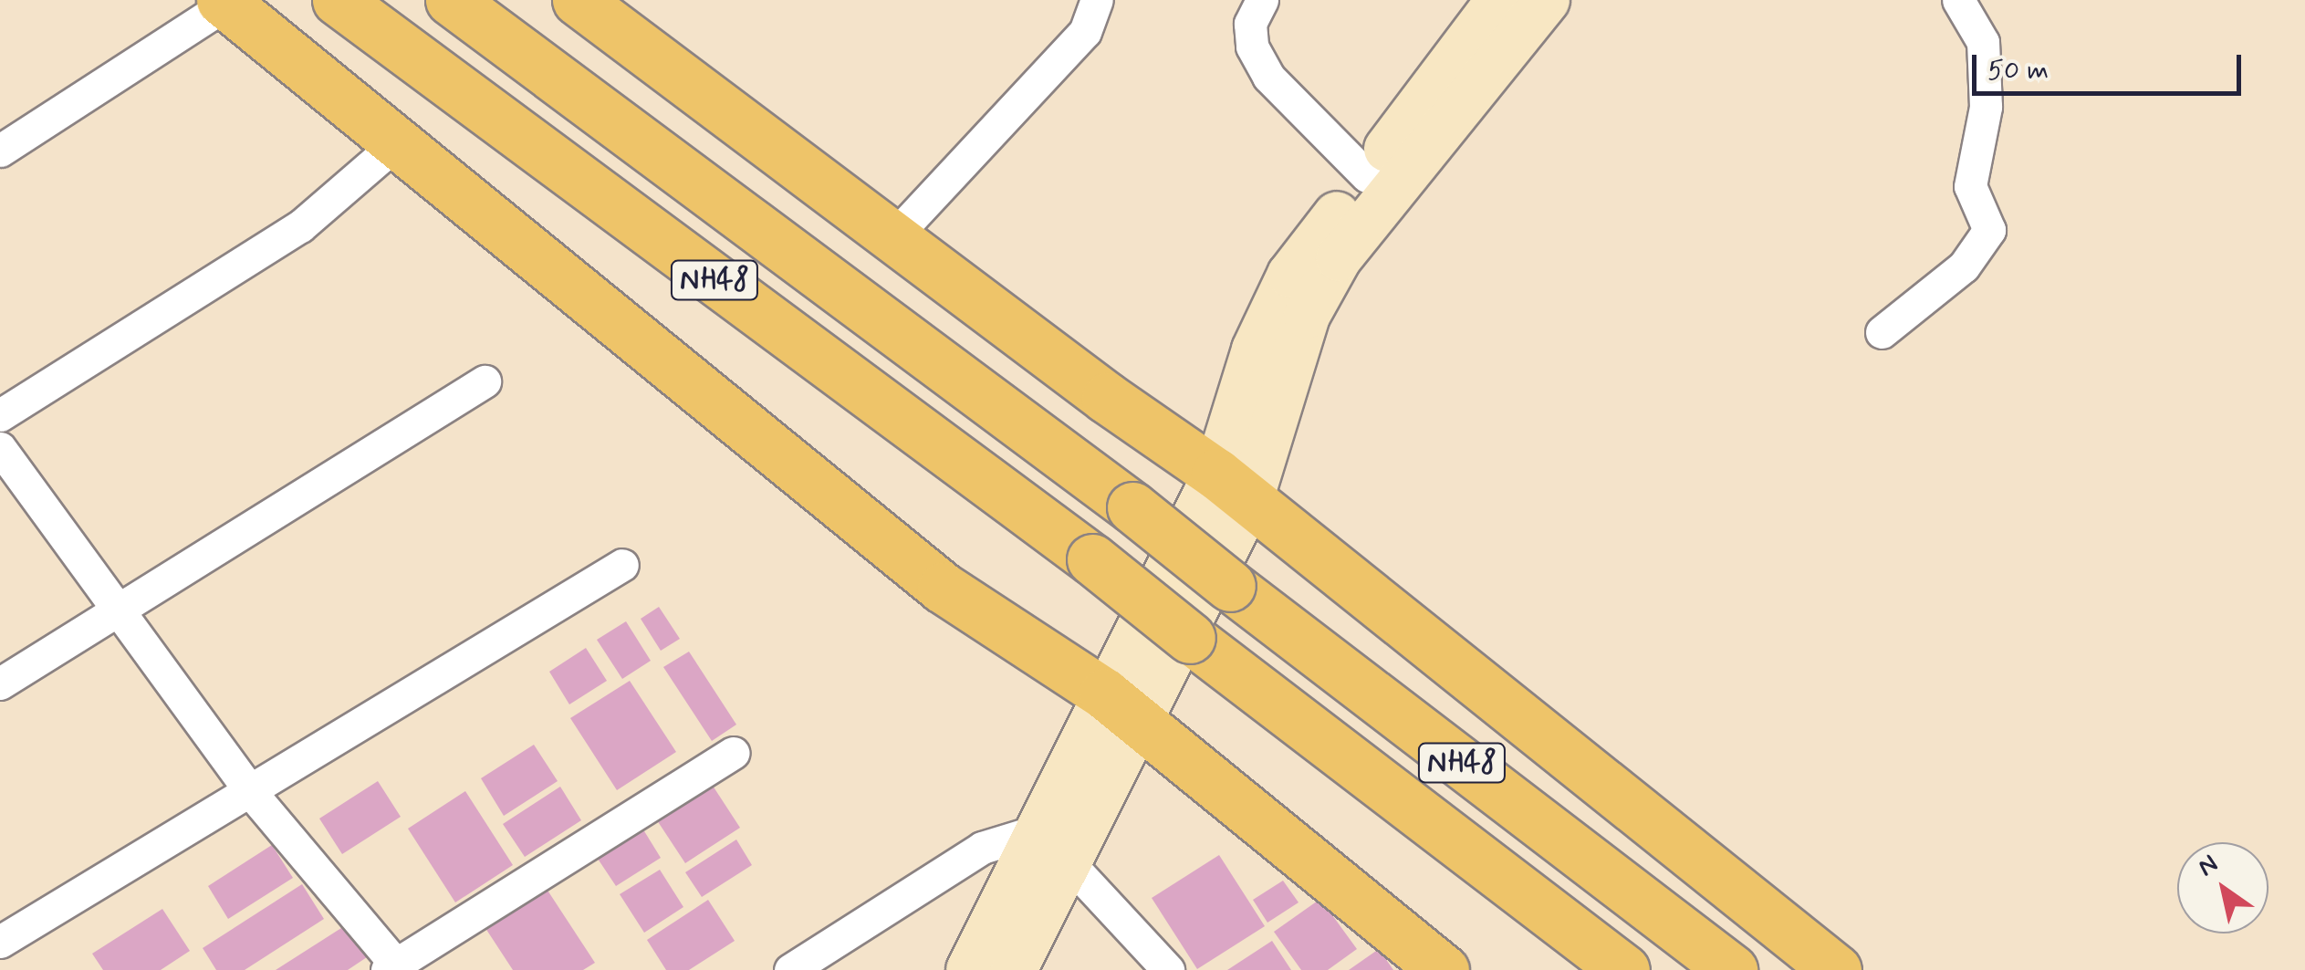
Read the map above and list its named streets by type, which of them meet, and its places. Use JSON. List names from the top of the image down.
{
  "streets": {
    "highway": ["NH48"]
  },
  "scale_bar": "50 m",
  "north": "top left"
}
